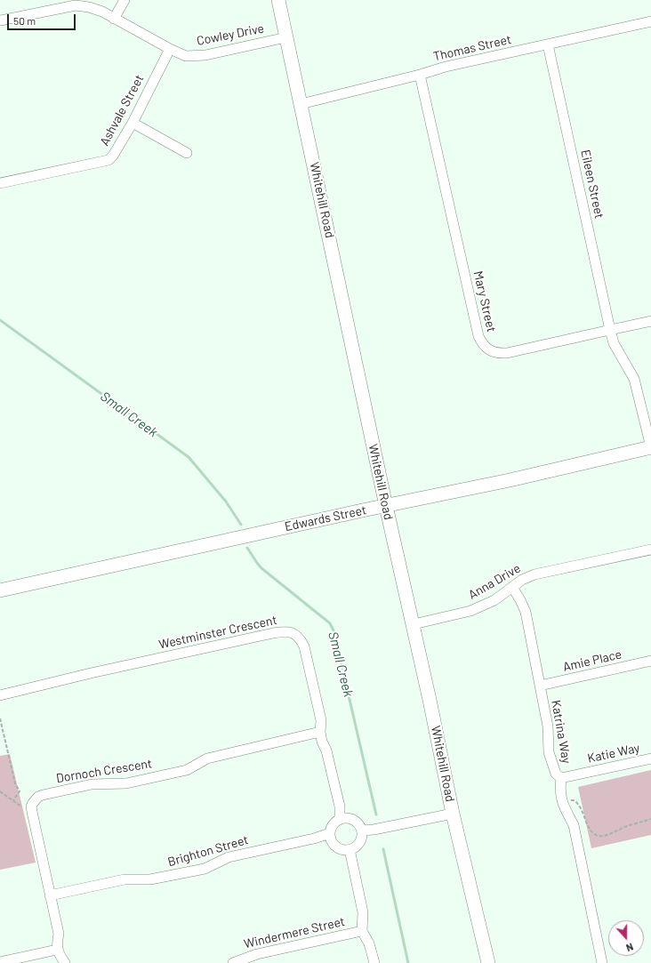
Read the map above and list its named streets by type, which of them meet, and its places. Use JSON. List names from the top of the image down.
{
  "streets": {
    "street": [
      "Cowley Drive",
      "Thomas Street",
      "Ashvale Street",
      "Eileen Street",
      "Whitehill Road",
      "Mary Street",
      "Edwards Street",
      "Anna Drive",
      "Westminster Crescent",
      "Amie Place",
      "Katrina Way",
      "Katie Way",
      "Dornoch Crescent",
      "Brighton Street",
      "Windermere Street"
    ]
  },
  "crossings": [
    ["Cowley Drive", "Ashvale Street"],
    ["Cowley Drive", "Whitehill Road"],
    ["Thomas Street", "Eileen Street"],
    ["Thomas Street", "Whitehill Road"],
    ["Thomas Street", "Mary Street"],
    ["Eileen Street", "Mary Street"],
    ["Whitehill Road", "Edwards Street"],
    ["Whitehill Road", "Anna Drive"],
    ["Anna Drive", "Katrina Way"],
    ["Westminster Crescent", "Dornoch Crescent"],
    ["Westminster Crescent", "Brighton Street"],
    ["Amie Place", "Katrina Way"],
    ["Katrina Way", "Katie Way"],
    ["Dornoch Crescent", "Brighton Street"]
  ],
  "water": ["Small Creek"],
  "scale_bar": "50 m",
  "north": "bottom"
}
